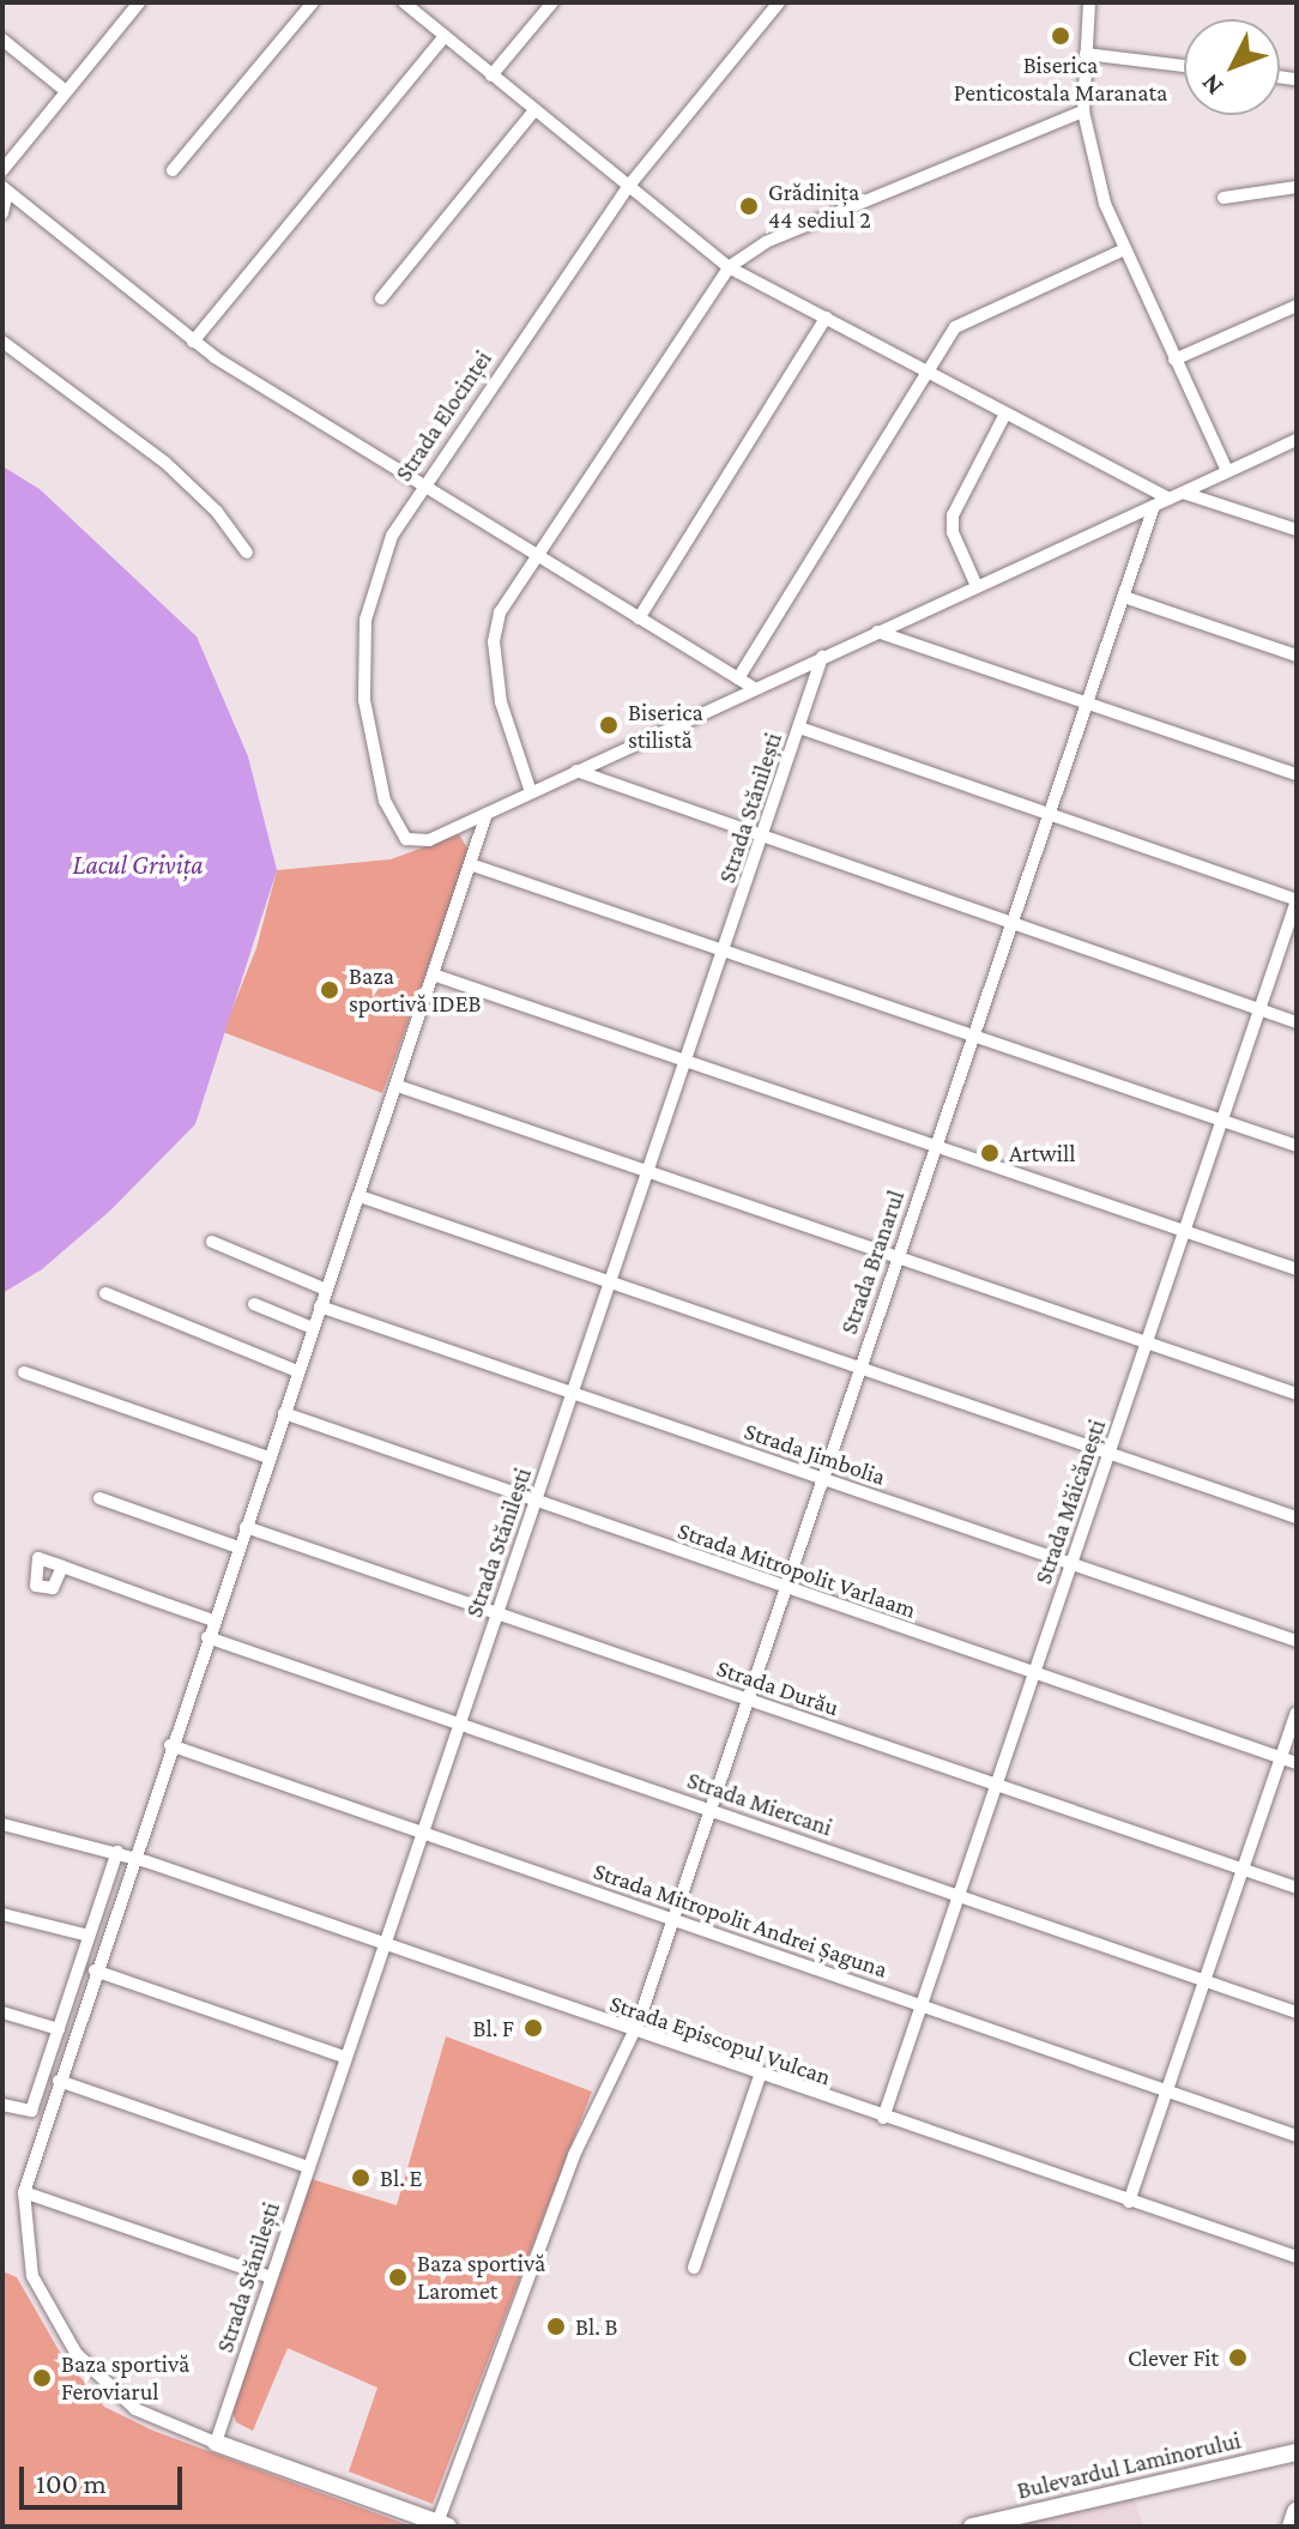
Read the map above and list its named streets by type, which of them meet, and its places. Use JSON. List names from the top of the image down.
{
  "streets": {
    "street": [
      "Strada Elocinței",
      "Strada Stănilești",
      "Strada Branarul",
      "Strada Jimbolia",
      "Strada Măicănești",
      "Strada Mitropolit Varlaam",
      "Strada Durău",
      "Strada Miercani",
      "Strada Mitropolit Andrei Șaguna",
      "Strada Episcopul Vulcan",
      "Bulevardul Laminorului"
    ]
  },
  "crossings": [
    ["Strada Stănilești", "Strada Jimbolia"],
    ["Strada Stănilești", "Strada Mitropolit Varlaam"],
    ["Strada Stănilești", "Strada Durău"],
    ["Strada Stănilești", "Strada Miercani"],
    ["Strada Stănilești", "Strada Mitropolit Andrei Șaguna"],
    ["Strada Stănilești", "Strada Episcopul Vulcan"],
    ["Strada Branarul", "Strada Jimbolia"],
    ["Strada Branarul", "Strada Mitropolit Varlaam"],
    ["Strada Branarul", "Strada Durău"],
    ["Strada Branarul", "Strada Miercani"],
    ["Strada Branarul", "Strada Mitropolit Andrei Șaguna"],
    ["Strada Branarul", "Strada Episcopul Vulcan"],
    ["Strada Jimbolia", "Strada Măicănești"],
    ["Strada Măicănești", "Strada Mitropolit Varlaam"],
    ["Strada Măicănești", "Strada Durău"],
    ["Strada Măicănești", "Strada Miercani"],
    ["Strada Măicănești", "Strada Mitropolit Andrei Șaguna"],
    ["Strada Măicănești", "Strada Episcopul Vulcan"]
  ],
  "water": ["Lacul Grivița"],
  "places": [
    "Biserica Penticostala Maranata",
    "Grădinița 44 sediul 2",
    "Biserica stilistă",
    "Baza sportivă IDEB",
    "Artwill",
    "Bl. F",
    "Bl. E",
    "Baza sportivă Laromet",
    "Bl. B",
    "Clever Fit",
    "Baza sportivă Feroviarul"
  ],
  "scale_bar": "100 m",
  "north": "bottom left"
}
